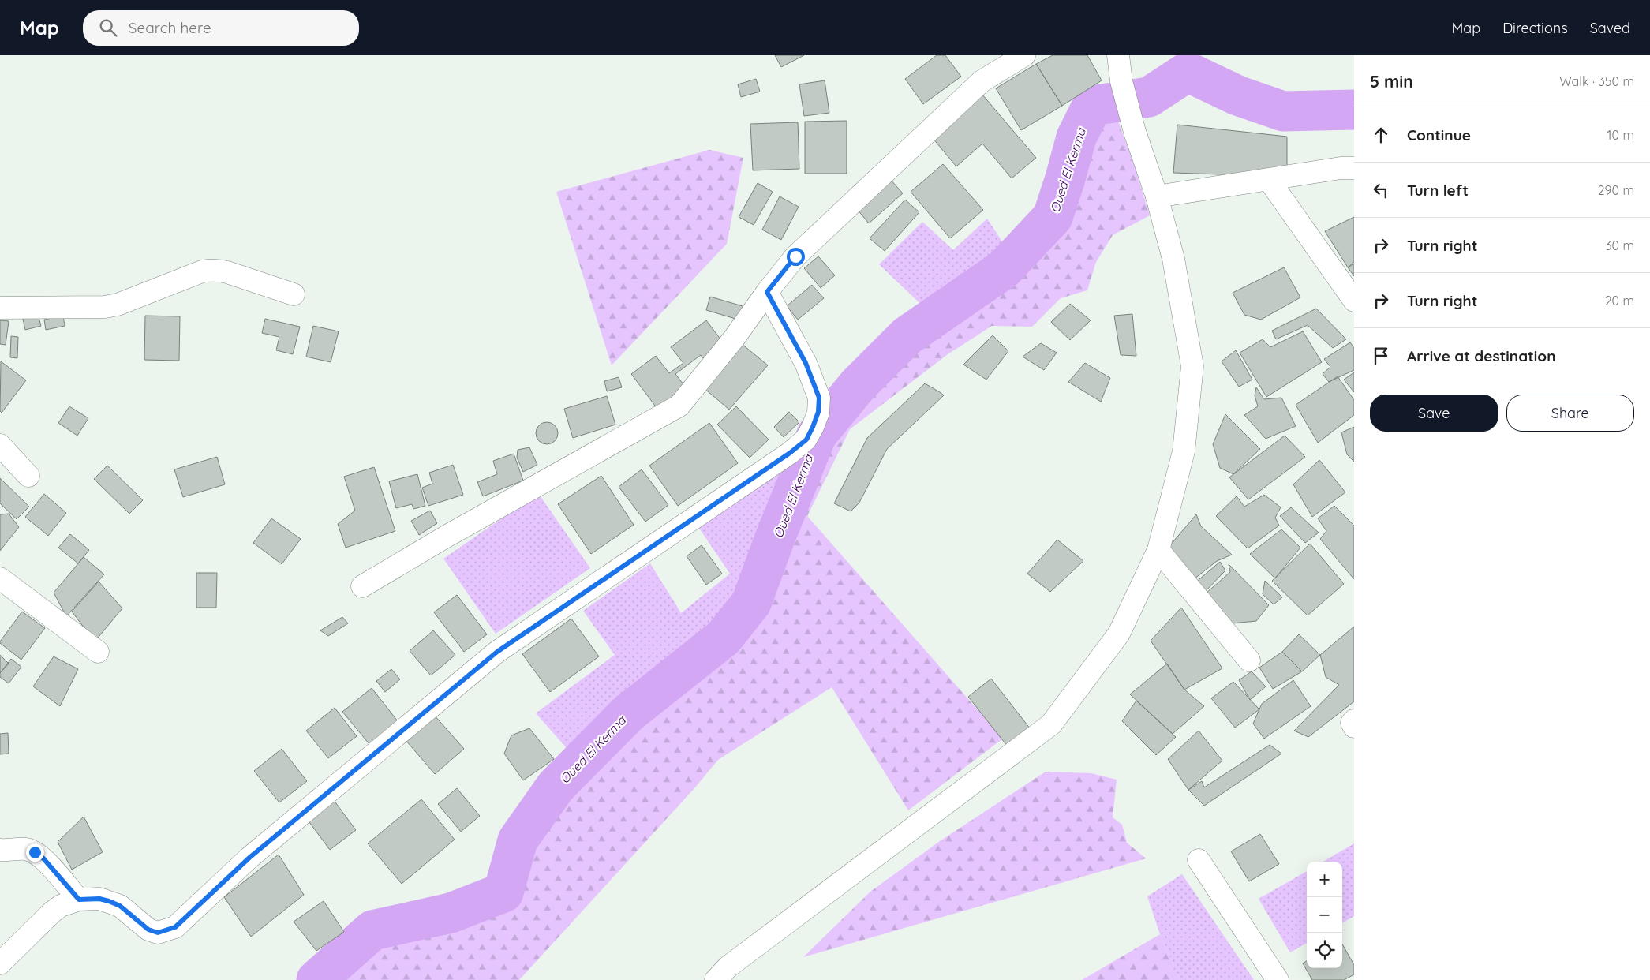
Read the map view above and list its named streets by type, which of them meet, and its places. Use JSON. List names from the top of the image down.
{
  "water": ["Oued El Kerma"],
  "page": {
    "header": "Map",
    "search": "Search here",
    "nav": ["Map", "Directions", "Saved"],
    "heading": ["5 min", "Walk · 350 m"],
    "list": [
      ["Continue", "10 m"],
      ["Turn left", "290 m"],
      ["Turn right", "30 m"],
      ["Turn right", "20 m"],
      "Arrive at destination"
    ],
    "buttons": ["Save", "Share"],
    "map_buttons": ["+", "−"]
  }
}
